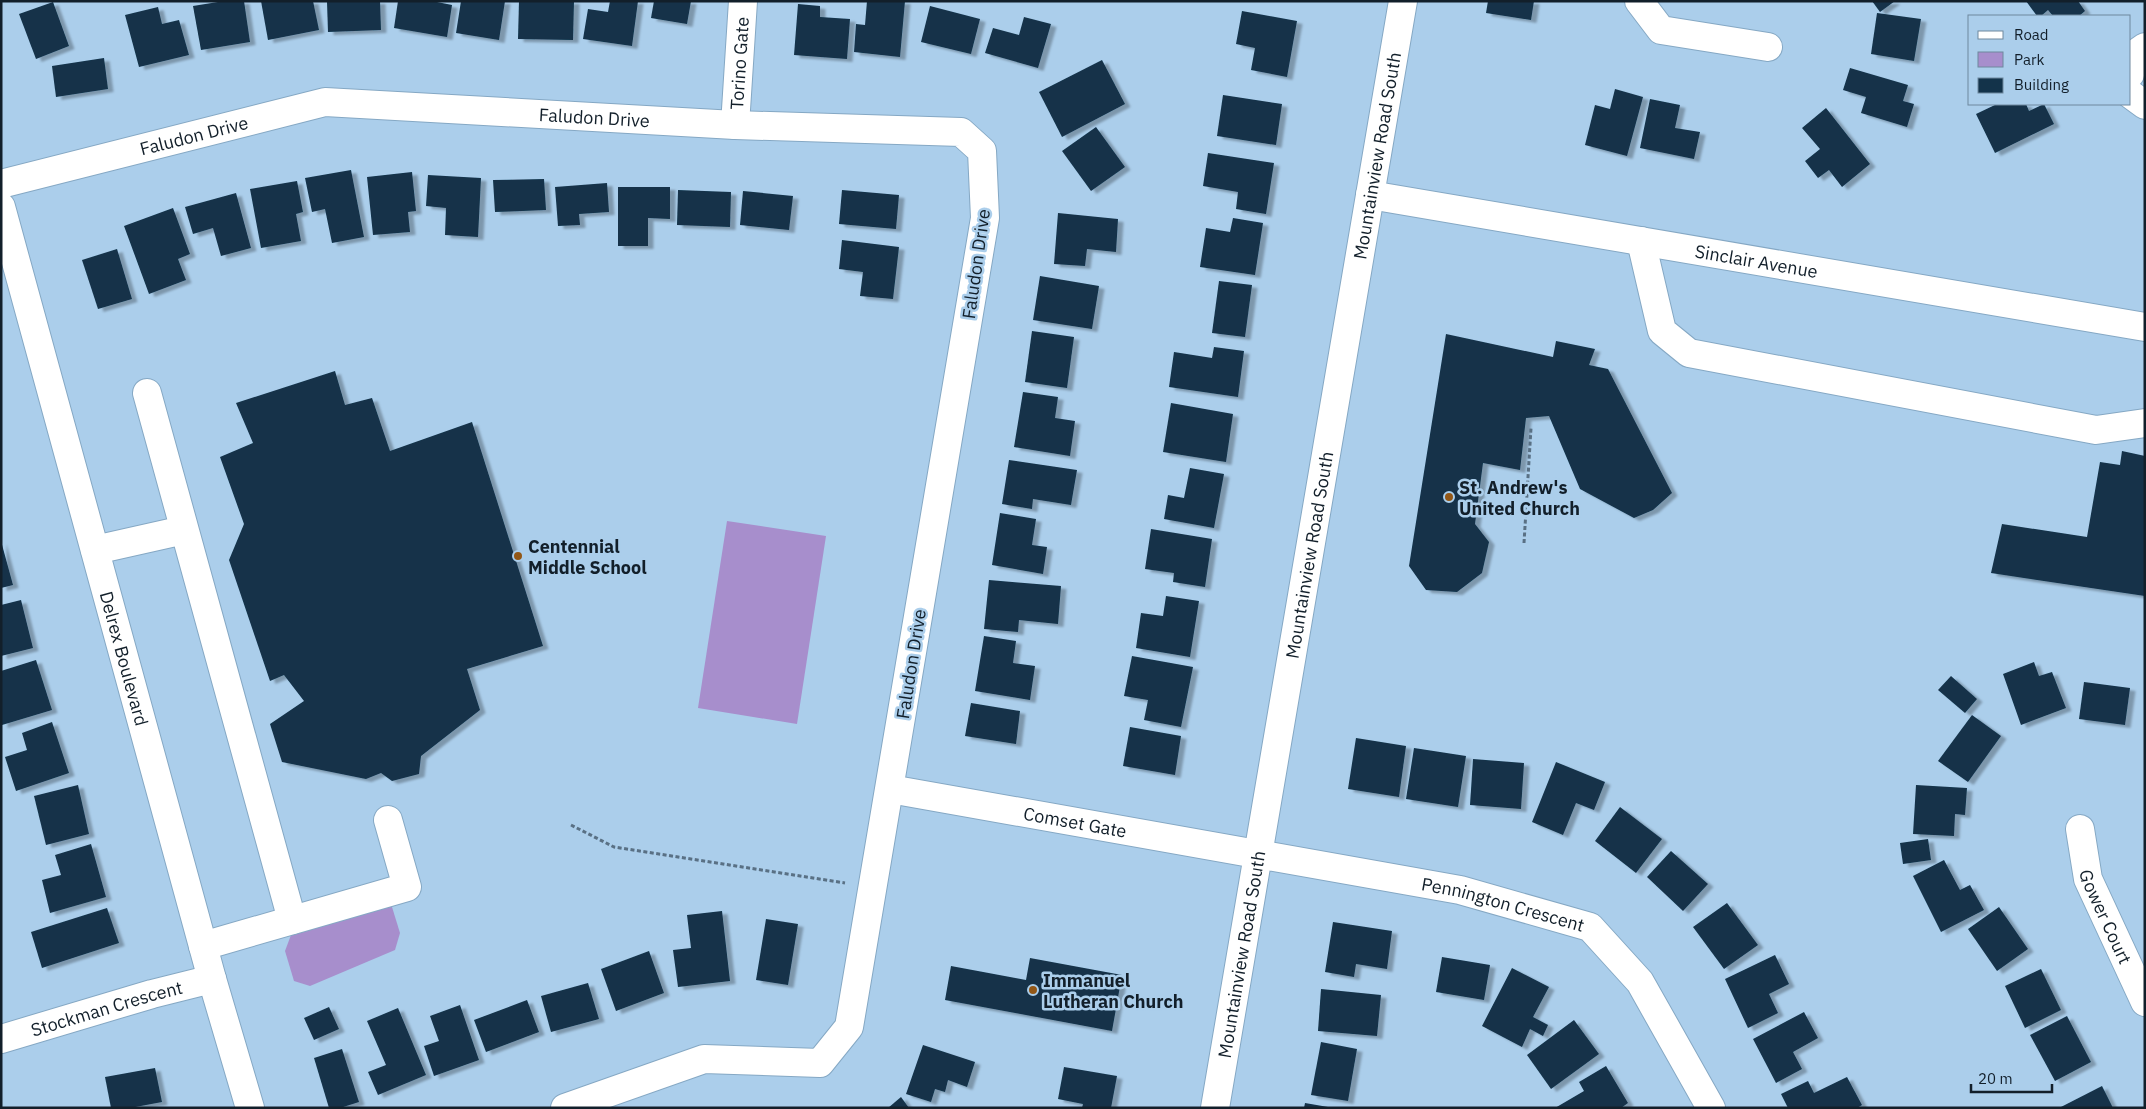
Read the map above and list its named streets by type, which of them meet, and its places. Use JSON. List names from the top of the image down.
{
  "streets": {
    "street": [
      "Torino Gate",
      "Faludon Drive",
      "Mountainview Road South",
      "Sinclair Avenue",
      "Delrex Boulevard",
      "Comset Gate",
      "Pennington Crescent",
      "Gower Court",
      "Stockman Crescent"
    ]
  },
  "crossings": [
    ["Torino Gate", "Faludon Drive"],
    ["Faludon Drive", "Comset Gate"],
    ["Mountainview Road South", "Sinclair Avenue"],
    ["Mountainview Road South", "Comset Gate"],
    ["Mountainview Road South", "Pennington Crescent"],
    ["Delrex Boulevard", "Stockman Crescent"],
    ["Comset Gate", "Pennington Crescent"]
  ],
  "places": ["St. Andrew's United Church", "Centennial Middle School", "Immanuel Lutheran Church"],
  "legend": ["Road", "Park", "Building"],
  "scale_bar": "20 m"
}
